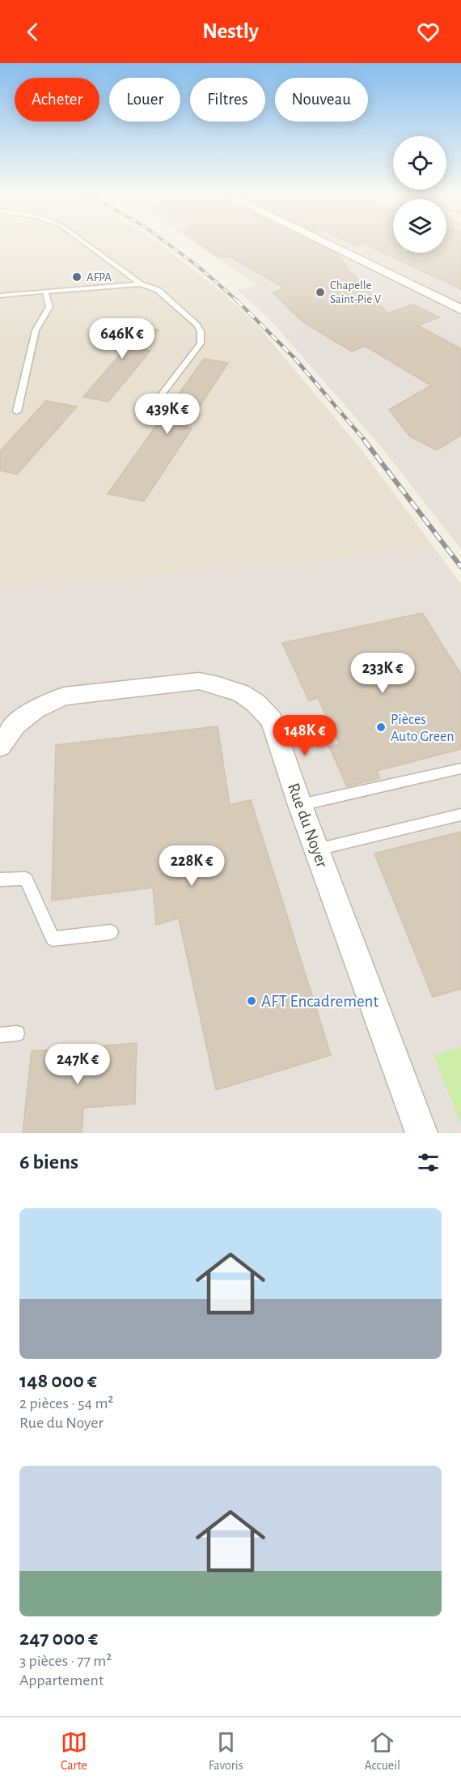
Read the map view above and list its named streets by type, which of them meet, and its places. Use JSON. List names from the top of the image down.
{
  "streets": {
    "street": ["Rue du Noyer"]
  },
  "places": [
    "AFPA",
    "Chapelle Saint-Pie V",
    "Pièces Auto Green",
    "AFT Encadrement"
  ],
  "page": {
    "header": "Nestly",
    "chip": [
      "Acheter",
      "Louer",
      "Filtres",
      "Nouveau"
    ],
    "price": [
      "646K €",
      "439K €",
      "233K €",
      "148K €",
      "228K €",
      "247K €"
    ],
    "heading": "6 biens",
    "list": [
      {
        "name": "148 000 €",
        "note": "2 pièces · 54 m² · Rue du Noyer"
      },
      {
        "name": "247 000 €",
        "note": "3 pièces · 77 m² · Appartement"
      }
    ],
    "tabs": ["Carte", "Favoris", "Accueil"]
  }
}
